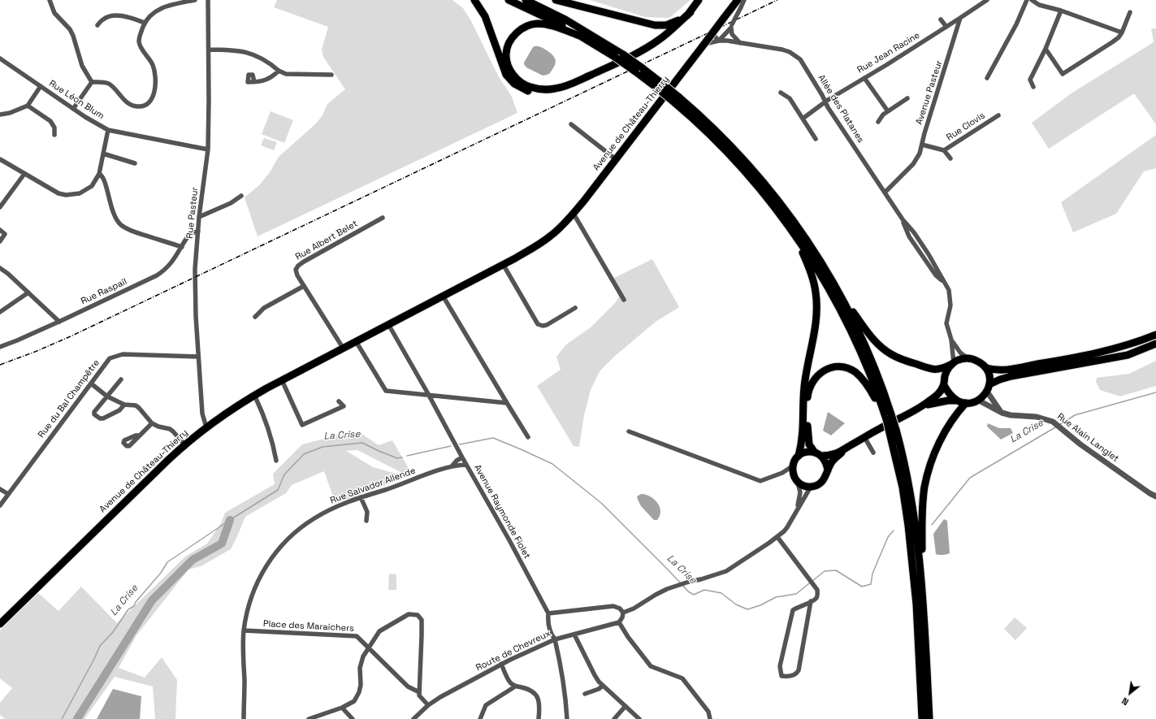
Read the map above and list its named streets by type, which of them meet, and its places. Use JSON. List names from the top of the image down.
{
  "streets": {
    "main road": ["Avenue de Château-Thierry"],
    "street": [
      "Rue Jean Racine",
      "Avenue Pasteur",
      "Rue Léon Blum",
      "Allée des Platanes",
      "Rue Clovis",
      "Rue Pasteur",
      "Rue Albert Belet",
      "Rue Raspail",
      "Rue du Bal Champêtre",
      "Rue Alain Langlet",
      "Rue Salvador Allende",
      "Avenue Raymonde Fiolet",
      "Place des Maraichers",
      "Route de Chevreux"
    ]
  },
  "crossings": [
    ["Rue Jean Racine", "Avenue Pasteur"],
    ["Rue Jean Racine", "Allée des Platanes"],
    ["Avenue Pasteur", "Allée des Platanes"],
    ["Avenue Pasteur", "Rue Clovis"],
    ["Rue Léon Blum", "Rue Pasteur"],
    ["Allée des Platanes", "Avenue de Château-Thierry"],
    ["Allée des Platanes", "Rue Alain Langlet"],
    ["Avenue de Château-Thierry", "Rue Pasteur"],
    ["Avenue de Château-Thierry", "Rue Albert Belet"],
    ["Avenue de Château-Thierry", "Avenue Raymonde Fiolet"],
    ["Rue Pasteur", "Rue Raspail"],
    ["Rue Pasteur", "Rue du Bal Champêtre"],
    ["Rue Salvador Allende", "Avenue Raymonde Fiolet"],
    ["Rue Salvador Allende", "Place des Maraichers"],
    ["Avenue Raymonde Fiolet", "Route de Chevreux"]
  ],
  "water": ["La Crise"],
  "north": "bottom left"
}
